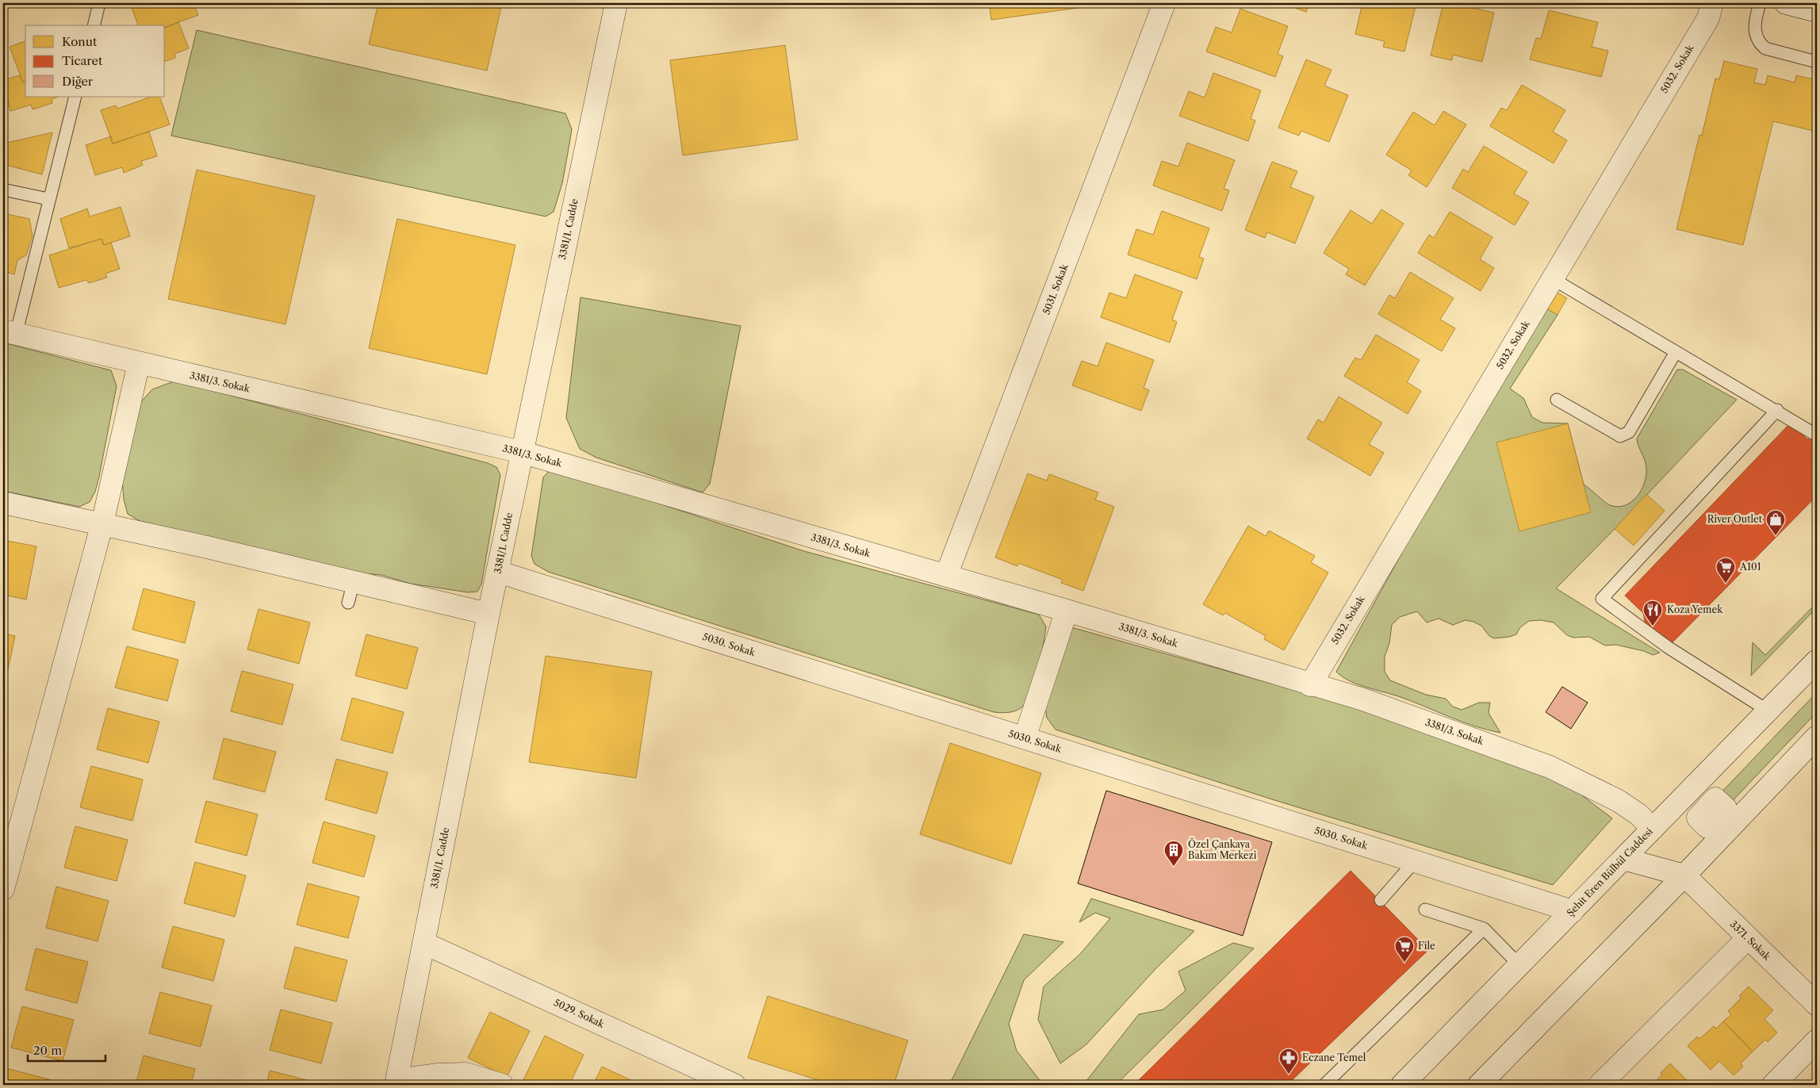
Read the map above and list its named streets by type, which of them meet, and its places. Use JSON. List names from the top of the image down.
{
  "streets": {
    "street": [
      "5032. Sokak",
      "3381/1. Cadde",
      "5031. Sokak",
      "3381/3. Sokak",
      "5030. Sokak",
      "Şehit Eren Bülbül Caddesi",
      "3371. Sokak",
      "5029. Sokak"
    ]
  },
  "crossings": [
    ["5032. Sokak", "3381/3. Sokak"],
    ["3381/1. Cadde", "3381/3. Sokak"],
    ["3381/1. Cadde", "5030. Sokak"],
    ["3381/1. Cadde", "5029. Sokak"],
    ["5031. Sokak", "3381/3. Sokak"],
    ["3381/3. Sokak", "Şehit Eren Bülbül Caddesi"],
    ["5030. Sokak", "Şehit Eren Bülbül Caddesi"]
  ],
  "places": {
    "shop": ["River Outlet"],
    "supermarket": ["A101", "File"],
    "restaurant": ["Koza Yemek"],
    "building": ["Özel Çankaya Bakım Merkezi"],
    "pharmacy": ["Eczane Temel"]
  },
  "legend": ["Konut", "Ticaret", "Diğer"],
  "scale_bar": "20 m"
}
